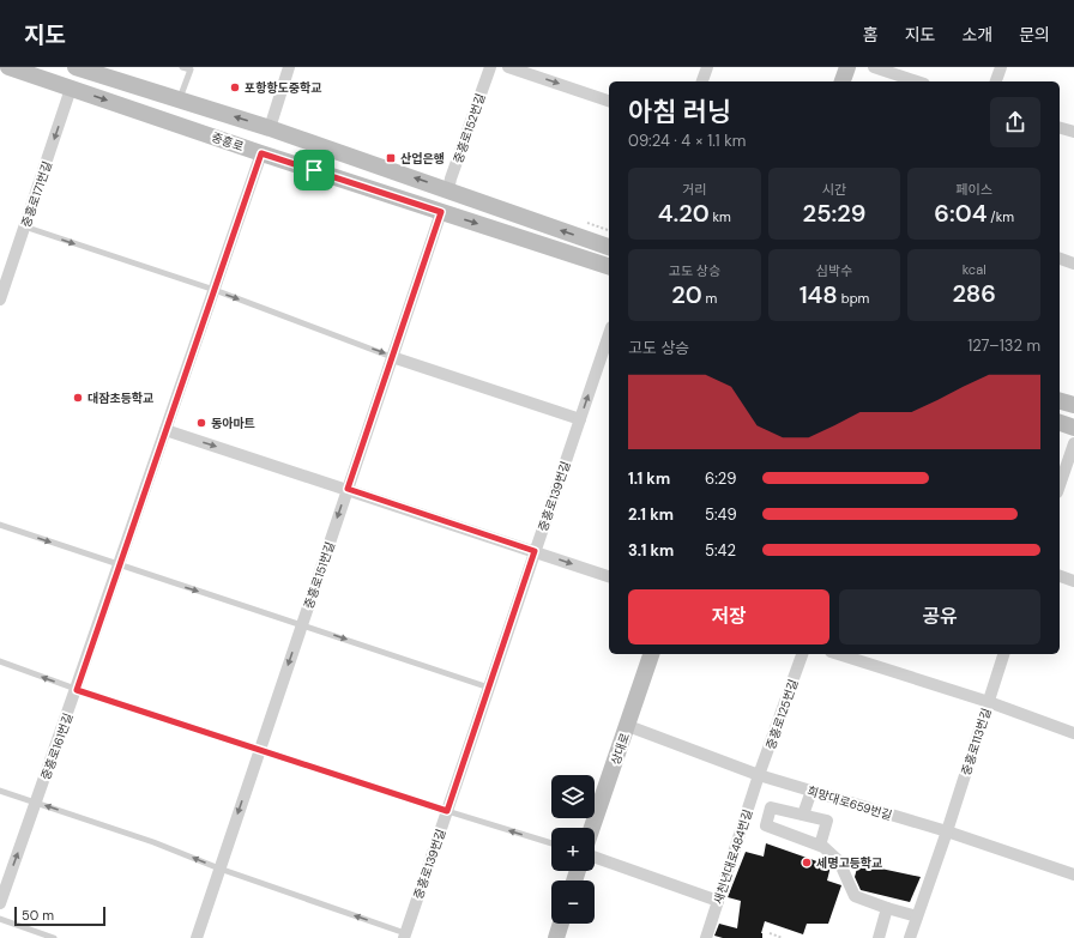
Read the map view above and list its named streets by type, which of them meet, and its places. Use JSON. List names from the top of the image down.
{
  "streets": {
    "main road": ["중흥로", "상대로"],
    "street": [
      "중흥로152번길",
      "중흥로171번길",
      "중흥로139번길",
      "중흥로151번길",
      "중흥로125번길",
      "중흥로113번길",
      "중흥로161번길",
      "희망대로659번길",
      "새천년대로484번길"
    ]
  },
  "crossings": [
    ["중흥로152번길", "중흥로"],
    ["중흥로", "중흥로171번길"],
    ["중흥로", "중흥로151번길"],
    ["중흥로", "중흥로161번길"],
    ["중흥로125번길", "희망대로659번길"],
    ["중흥로125번길", "새천년대로484번길"],
    ["중흥로113번길", "희망대로659번길"],
    ["상대로", "희망대로659번길"],
    ["희망대로659번길", "새천년대로484번길"]
  ],
  "one_way": ["중흥로171번길", "중흥로151번길"],
  "places": {
    "other": [
      "포항항도중학교",
      "대잠초등학교",
      "동아마트",
      "세명고등학교"
    ],
    "transit": ["산업은행"]
  },
  "scale_bar": "50 m",
  "page": {
    "header": "지도",
    "nav": [
      "홈",
      "지도",
      "소개",
      "문의"
    ],
    "heading": ["아침 러닝", "09:24 · 4 × 1.1 km"],
    "stats": [
      ["거리", "4.20 km"],
      ["시간", "25:29"],
      ["페이스", "6:04 /km"],
      ["고도 상승", "20 m"],
      ["심박수", "148 bpm"],
      ["kcal", "286"]
    ],
    "chart": ["고도 상승", "127–132 m"],
    "list": [
      {
        "name": "1.1 km",
        "note": "6:29"
      },
      {
        "name": "2.1 km",
        "note": "5:49"
      },
      {
        "name": "3.1 km",
        "note": "5:42"
      }
    ],
    "buttons": ["저장", "공유"],
    "map_buttons": ["+", "−"],
    "scale": "50 m"
  }
}
